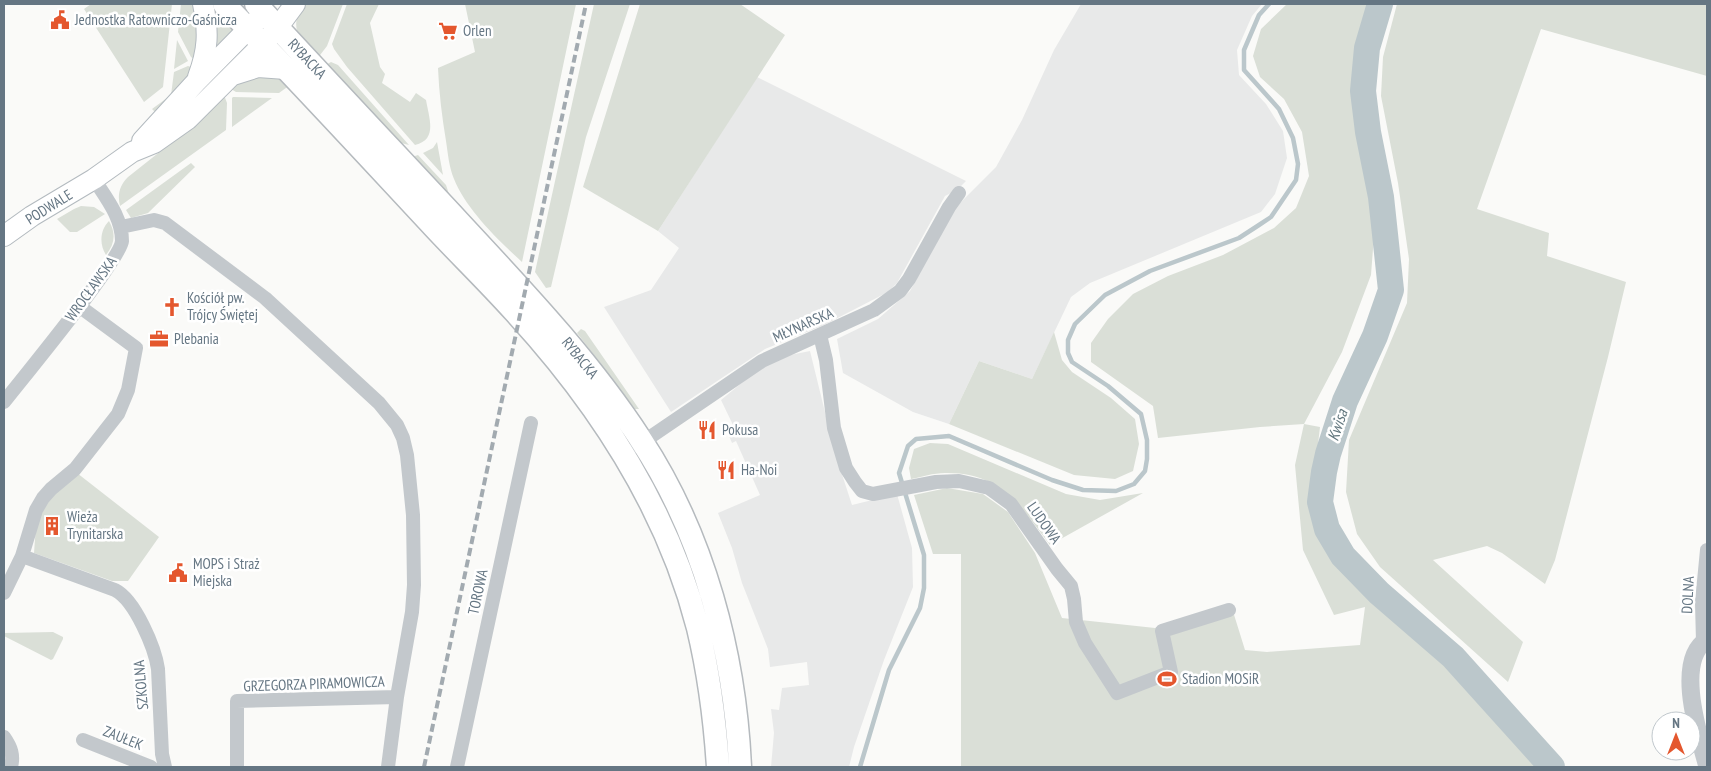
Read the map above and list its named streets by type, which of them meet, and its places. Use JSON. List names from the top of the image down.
{
  "streets": {
    "main road": ["RYBACKA", "PODWALE"],
    "street": [
      "WROCŁAWSKA",
      "MŁYNARSKA",
      "LUDOWA",
      "TOROWA",
      "DOLNA",
      "GRZEGORZA PIRAMOWICZA",
      "SZKOLNA",
      "ZAUŁEK"
    ]
  },
  "crossings": [
    ["RYBACKA", "MŁYNARSKA"],
    ["MŁYNARSKA", "LUDOWA"]
  ],
  "water": ["Kwisa"],
  "places": {
    "public building": ["Jednostka Ratowniczo-Gaśnicza", "MOPS i Straż Miejska"],
    "supermarket": ["Orlen"],
    "church": ["Kościół pw. Trójcy Świętej"],
    "office": ["Plebania"],
    "restaurant": ["Pokusa", "Ha-Noi"],
    "building": ["Wieża Trynitarska"],
    "sports": ["Stadion MOSiR"]
  },
  "north": "top"
}
